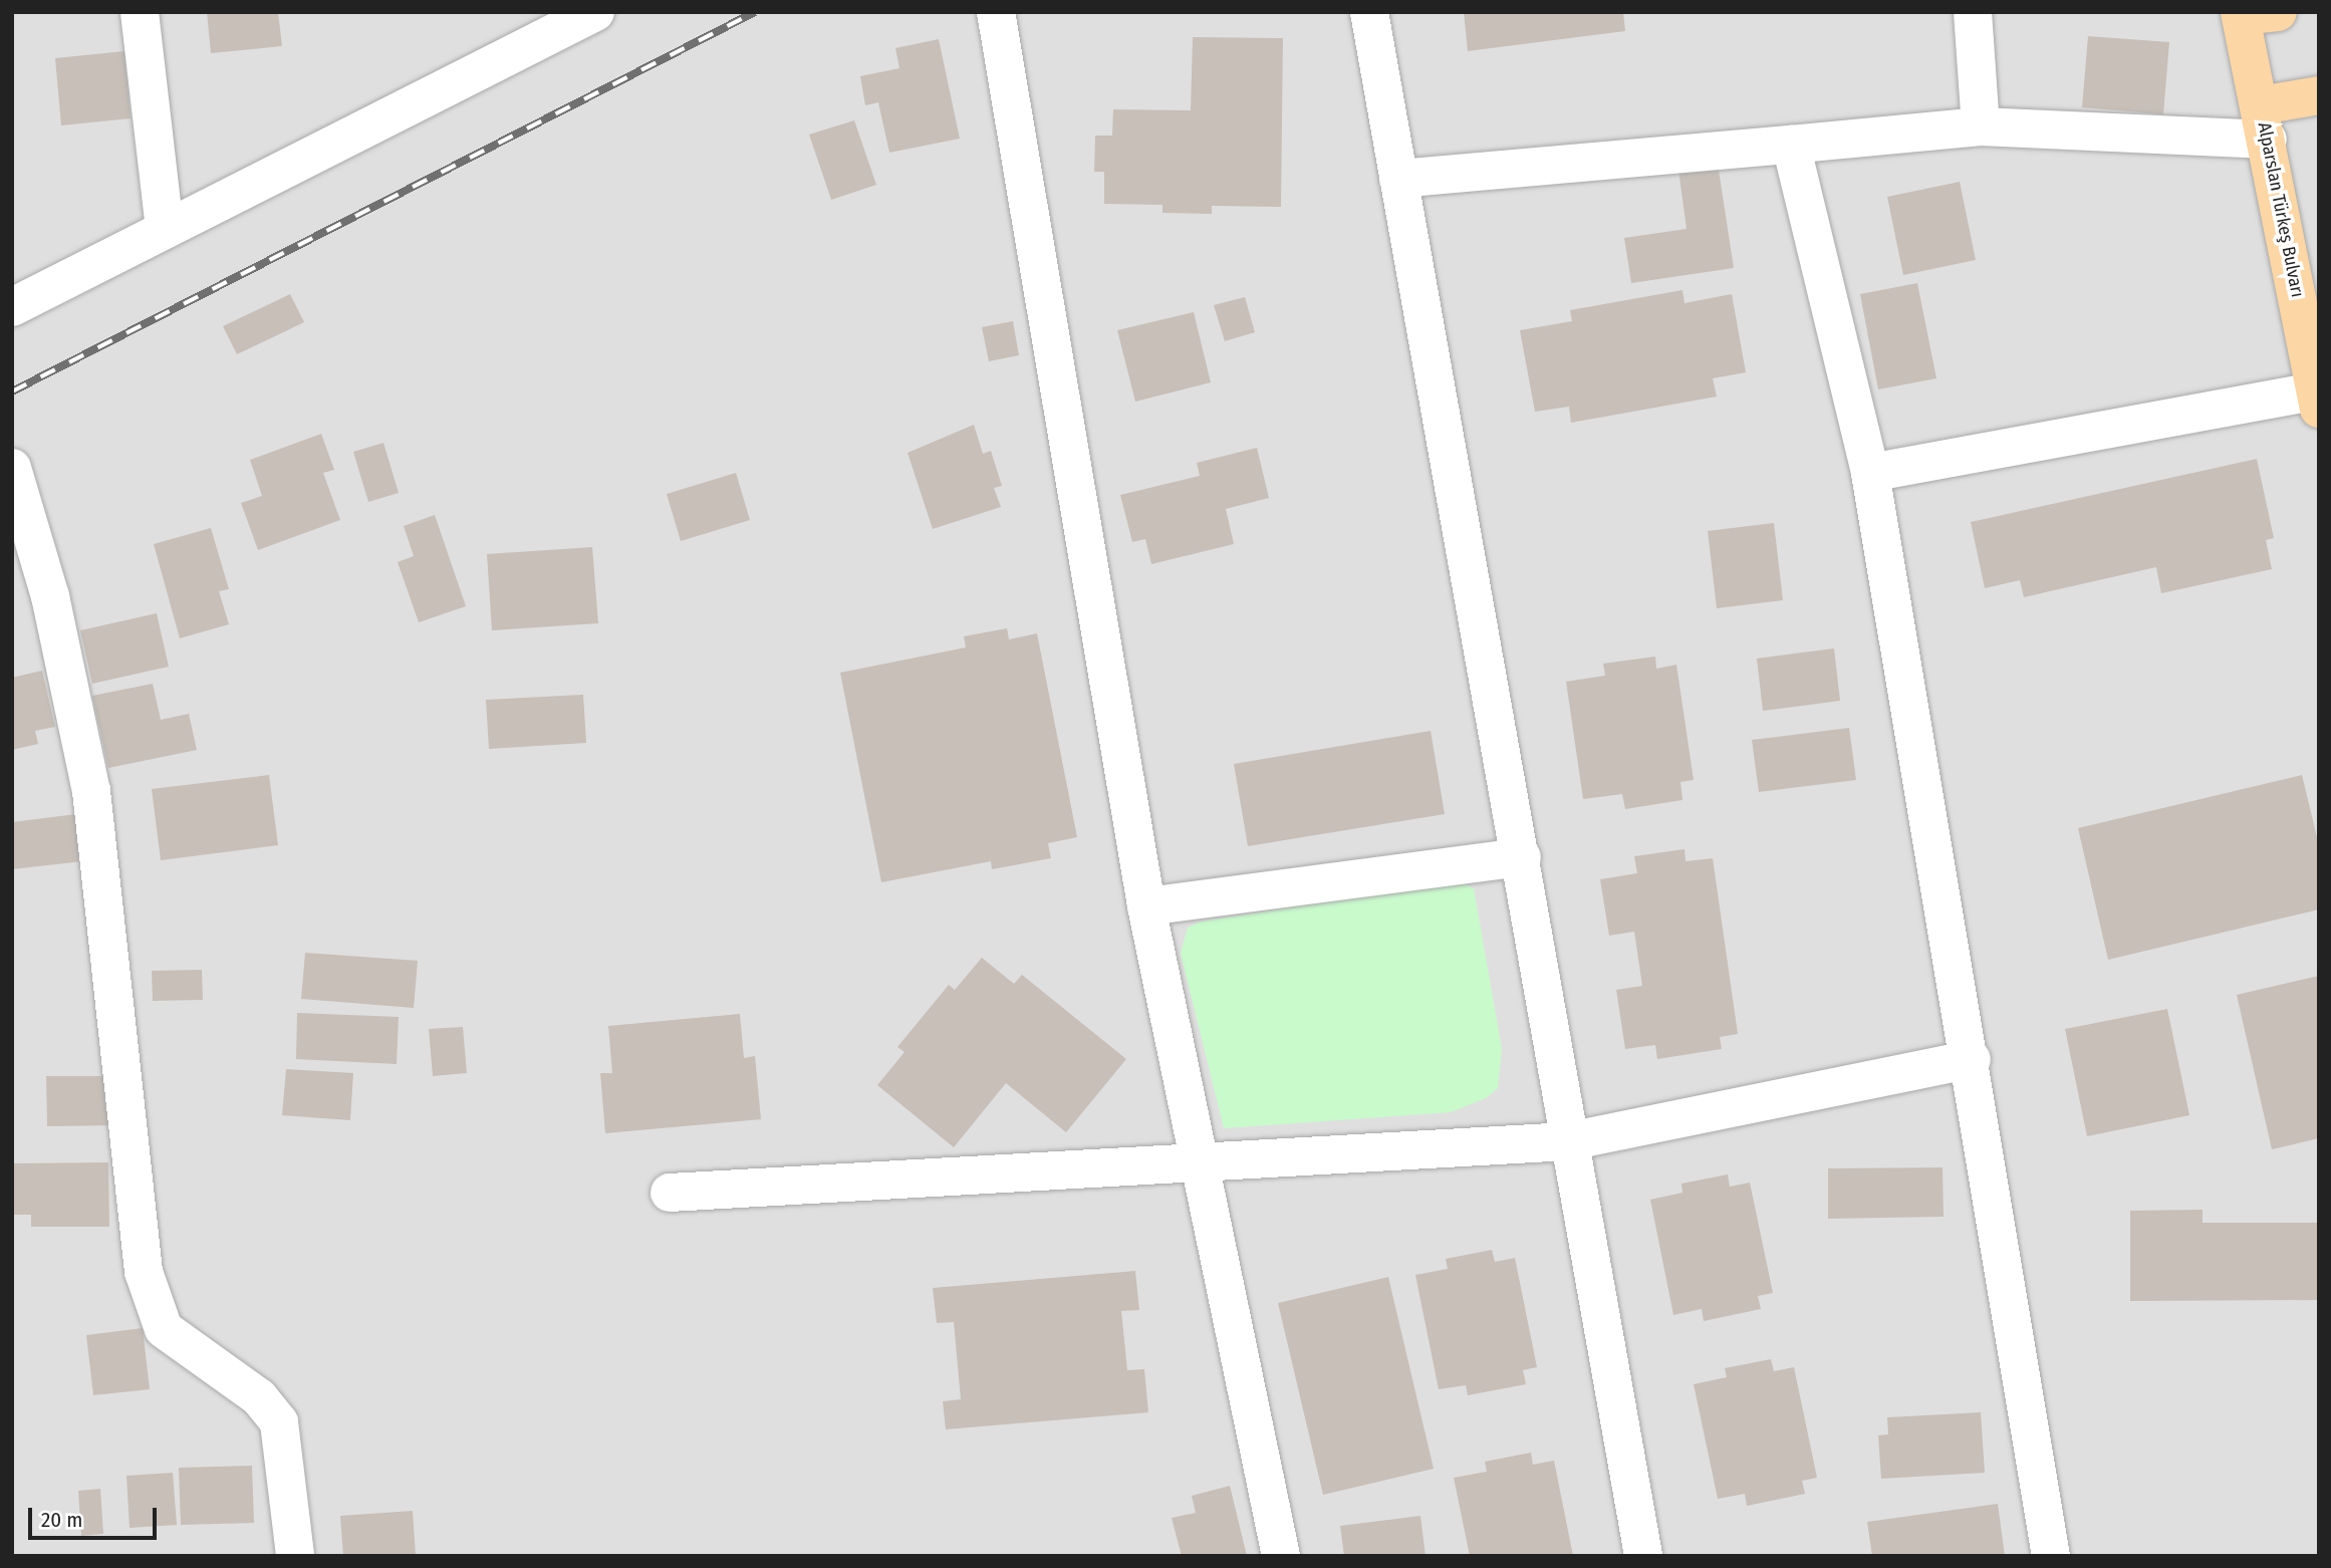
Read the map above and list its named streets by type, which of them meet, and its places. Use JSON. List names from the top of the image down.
{
  "streets": {
    "main road": ["Alparslan Türkeş Bulvarı"]
  },
  "scale_bar": "20 m"
}
